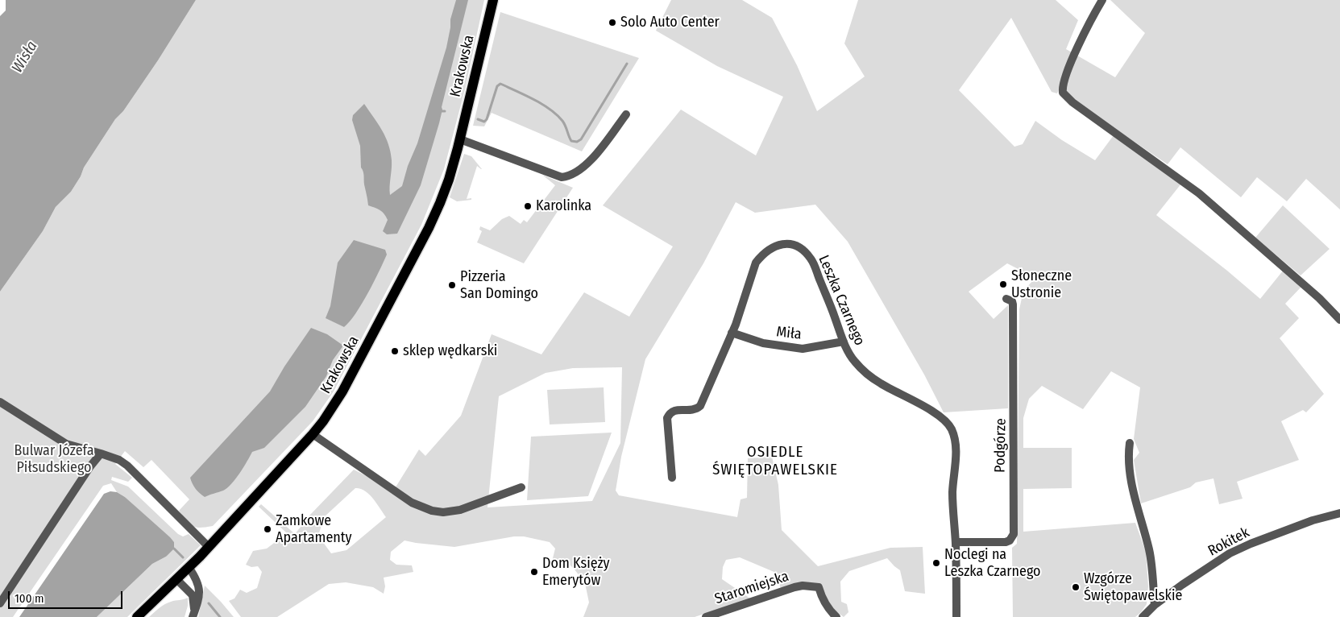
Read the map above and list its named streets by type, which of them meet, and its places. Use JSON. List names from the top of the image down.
{
  "streets": {
    "main road": ["Krakowska"],
    "street": [
      "Leszka Czarnego",
      "Miła",
      "Podgórze",
      "Rokitek",
      "Staromiejska"
    ]
  },
  "crossings": [
    ["Leszka Czarnego", "Miła"],
    ["Leszka Czarnego", "Podgórze"]
  ],
  "districts": ["OSIEDLE ŚWIĘTOPAWELSKIE"],
  "water": ["Wisła"],
  "parks": ["Bulwar Józefa Piłsudskiego"],
  "places": [
    "Solo Auto Center",
    "Karolinka",
    "Słoneczne Ustronie",
    "Pizzeria San Domingo",
    "sklep wędkarski",
    "Zamkowe Apartamenty",
    "Noclegi na Leszka Czarnego",
    "Dom Księży Emerytów",
    "Wzgórze Świętopawelskie"
  ],
  "scale_bar": "100 m"
}
